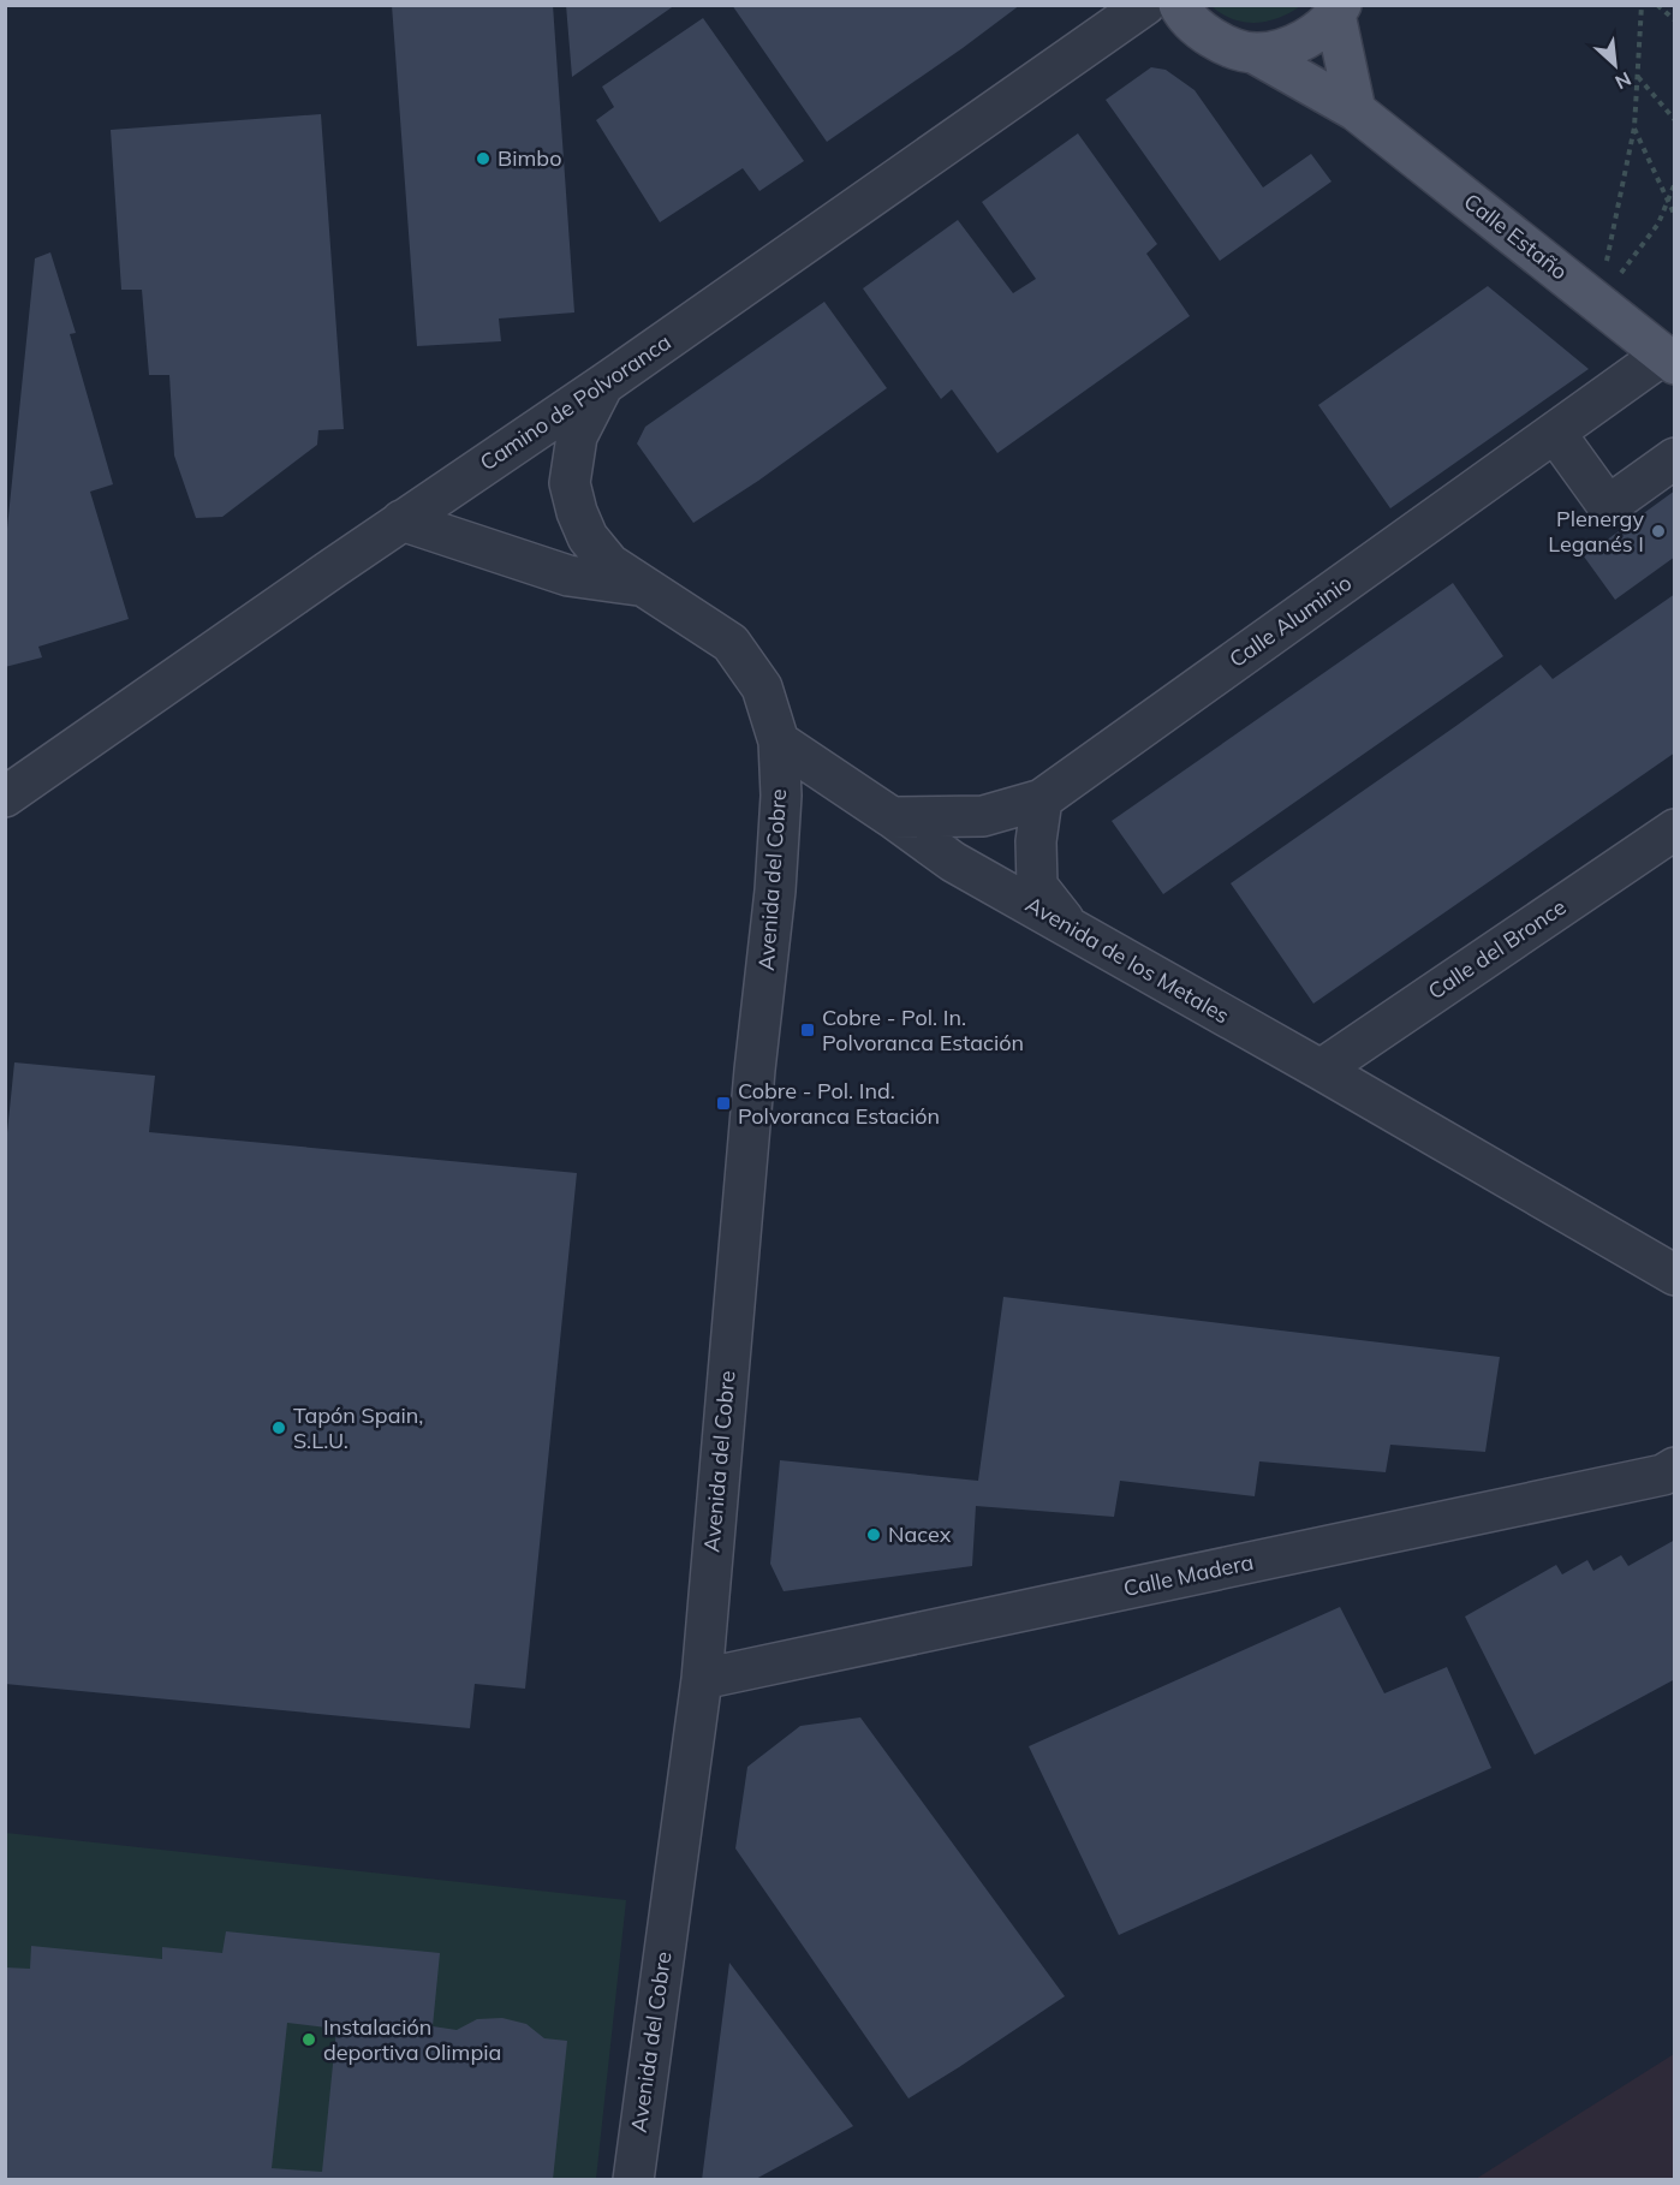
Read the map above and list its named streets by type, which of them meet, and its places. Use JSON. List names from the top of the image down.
{
  "streets": {
    "main road": ["Calle Estaño"],
    "street": [
      "Camino de Polvoranca",
      "Calle Aluminio",
      "Avenida del Cobre",
      "Calle del Bronce",
      "Avenida de los Metales",
      "Calle Madera"
    ]
  },
  "crossings": [
    ["Calle Estaño", "Calle Aluminio"],
    ["Calle Aluminio", "Avenida de los Metales"],
    ["Avenida del Cobre", "Avenida de los Metales"],
    ["Avenida del Cobre", "Calle Madera"],
    ["Calle del Bronce", "Avenida de los Metales"]
  ],
  "places": {
    "other": [
      "Bimbo",
      "Plenergy Leganés I",
      "Tapón Spain, S.L.U.",
      "Nacex",
      "Instalación deportiva Olimpia"
    ],
    "transit": ["Cobre - Pol. In. Polvoranca Estación", "Cobre - Pol. Ind. Polvoranca Estación"]
  },
  "north": "bottom right"
}
